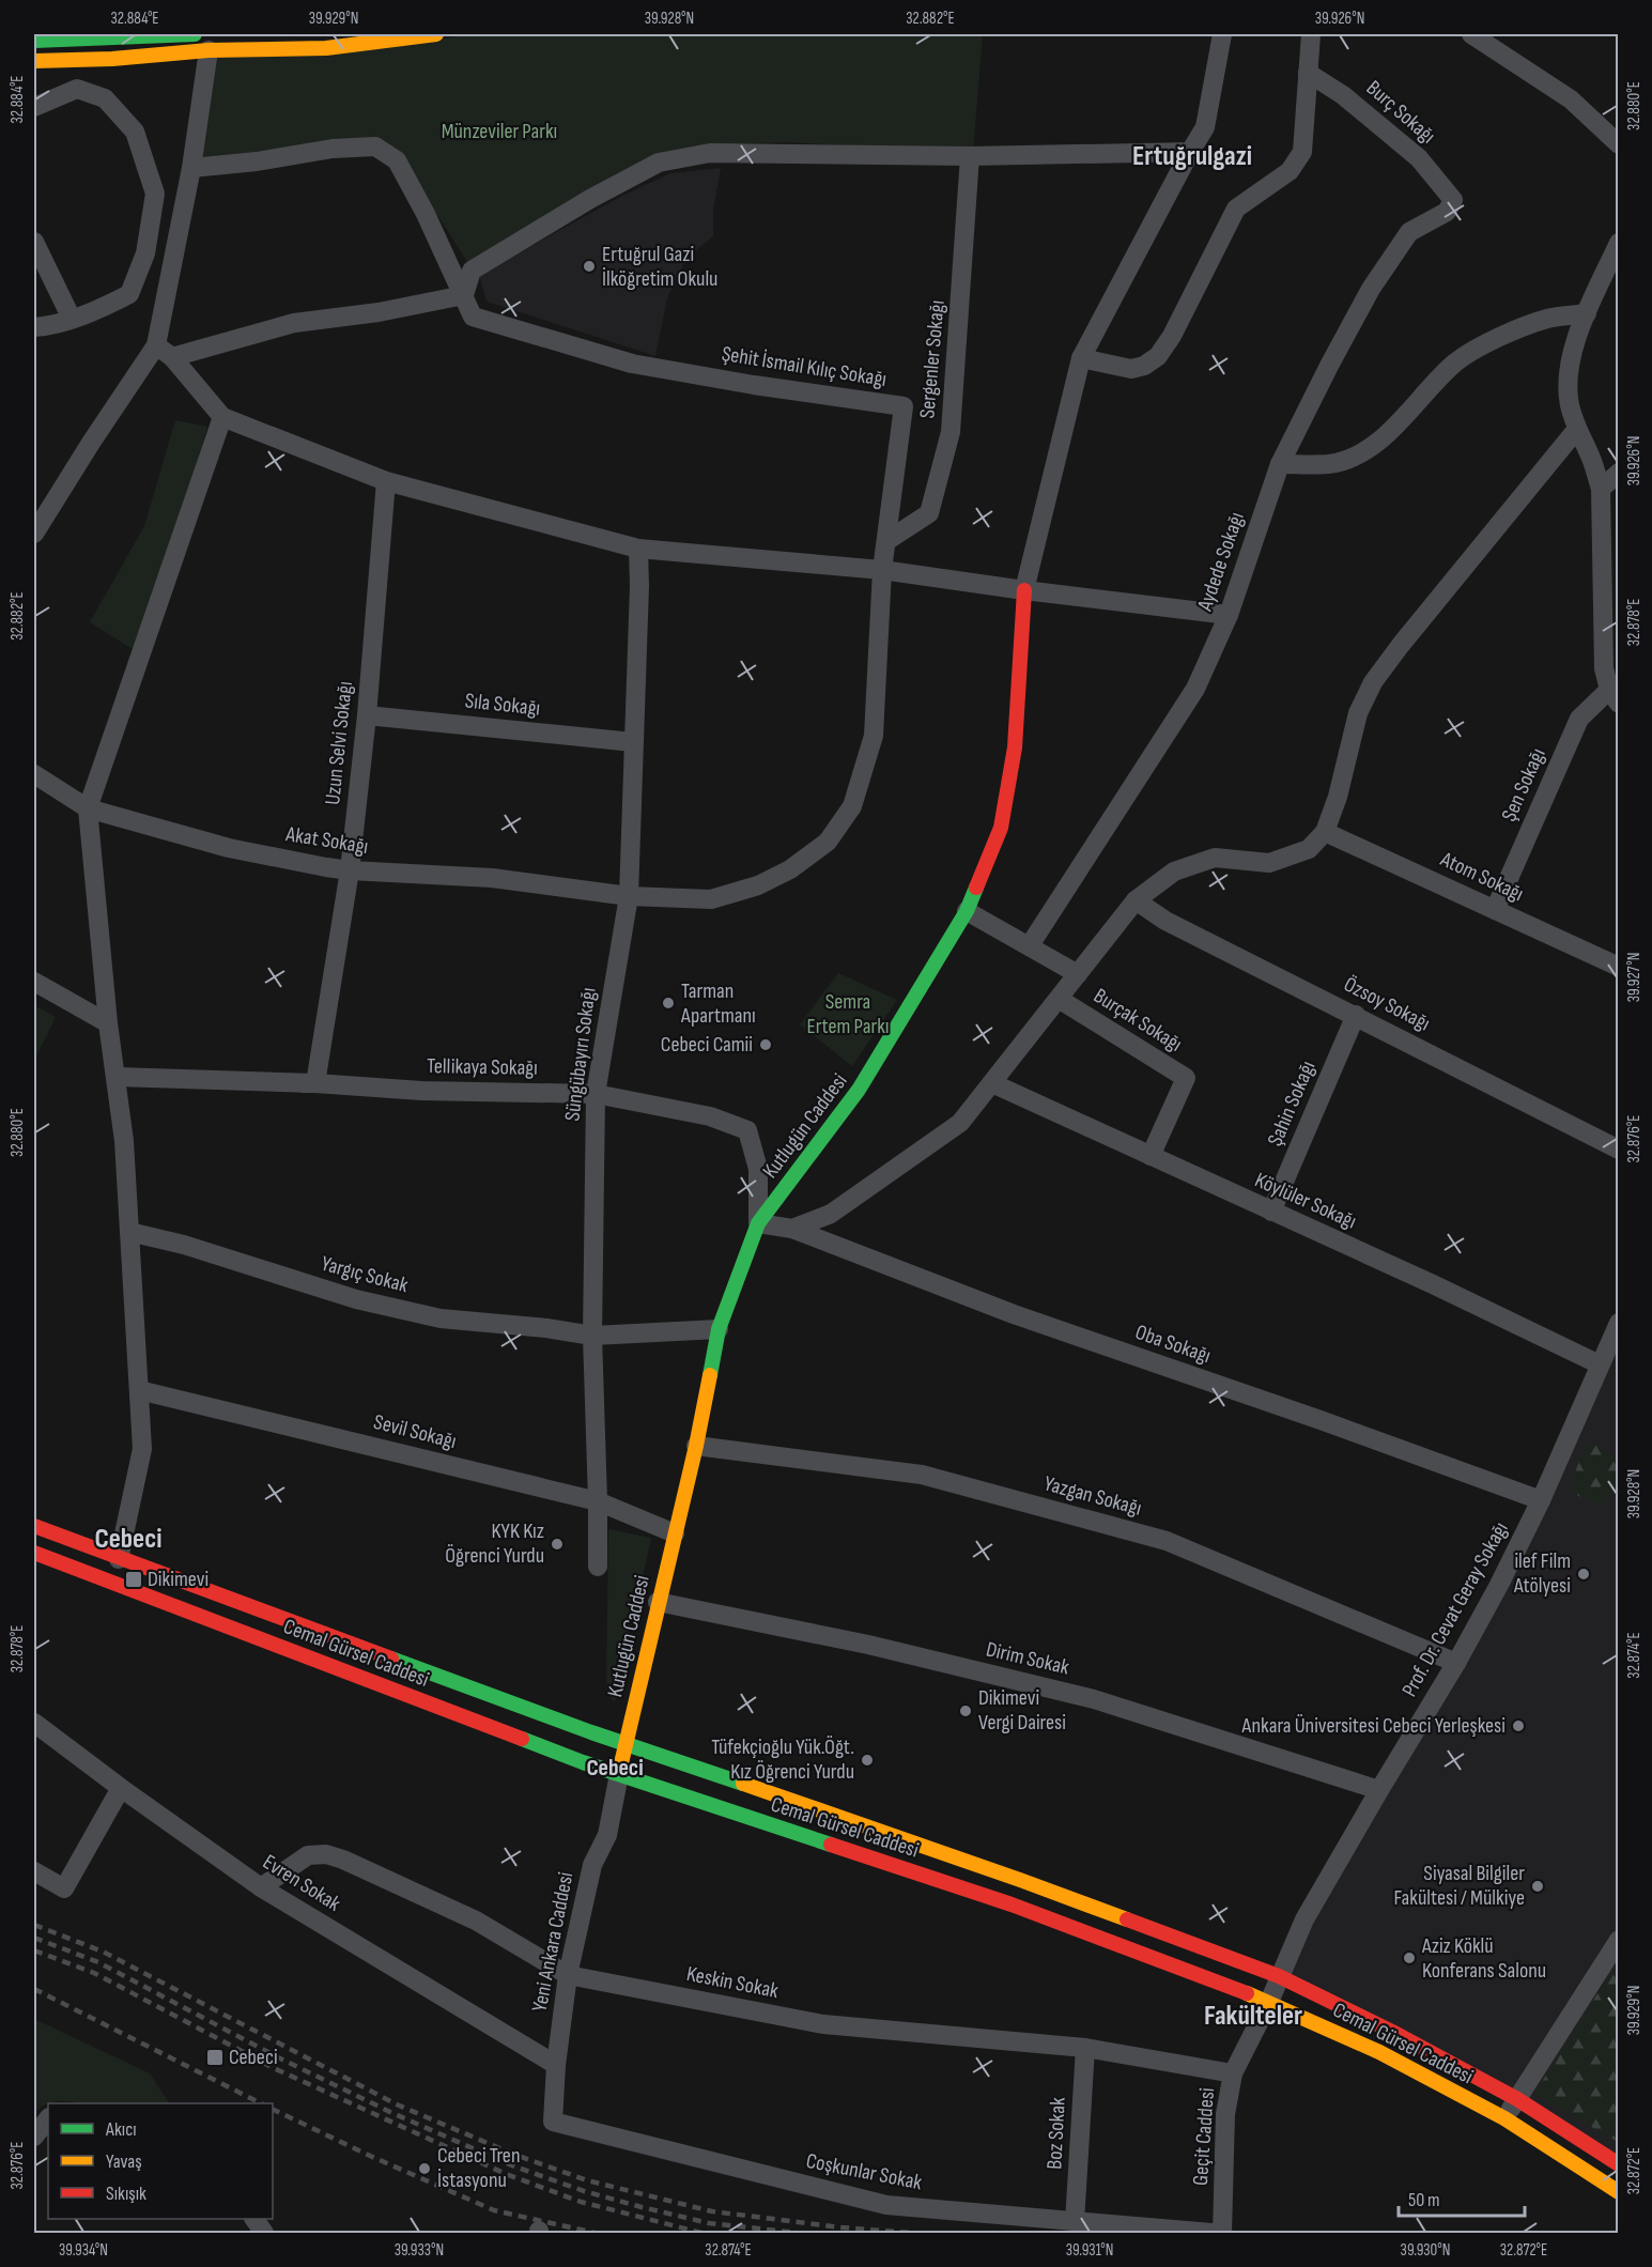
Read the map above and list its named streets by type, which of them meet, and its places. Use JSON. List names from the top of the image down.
{
  "streets": {
    "main road": ["Kutlugün Caddesi", "Cemal Gürsel Caddesi"],
    "street": [
      "Burç Sokağı",
      "Sergenler Sokağı",
      "Şehit İsmail Kılıç Sokağı",
      "Aydede Sokağı",
      "Sıla Sokağı",
      "Uzun Selvi Sokağı",
      "Şen Sokağı",
      "Akat Sokağı",
      "Atom Sokağı",
      "Özsoy Sokağı",
      "Burçak Sokağı",
      "Süngübayırı Sokağı",
      "Tellikaya Sokağı",
      "Şahin Sokağı",
      "Köylüler Sokağı",
      "Yargıç Sokak",
      "Oba Sokağı",
      "Sevil Sokağı",
      "Yazgan Sokağı",
      "Prof. Dr. Cevat Geray Sokağı",
      "Dirim Sokak",
      "Evren Sokak",
      "Yeni Ankara Caddesi",
      "Keskin Sokak",
      "Boz Sokak",
      "Geçit Caddesi",
      "Coşkunlar Sokak"
    ]
  },
  "crossings": [
    ["Burç Sokağı", "Aydede Sokağı"],
    ["Sergenler Sokağı", "Şehit İsmail Kılıç Sokağı"],
    ["Şehit İsmail Kılıç Sokağı", "Akat Sokağı"],
    ["Sıla Sokağı", "Uzun Selvi Sokağı"],
    ["Sıla Sokağı", "Süngübayırı Sokağı"],
    ["Uzun Selvi Sokağı", "Akat Sokağı"],
    ["Uzun Selvi Sokağı", "Tellikaya Sokağı"],
    ["Şen Sokağı", "Atom Sokağı"],
    ["Akat Sokağı", "Süngübayırı Sokağı"],
    ["Özsoy Sokağı", "Şahin Sokağı"],
    ["Burçak Sokağı", "Köylüler Sokağı"],
    ["Süngübayırı Sokağı", "Tellikaya Sokağı"],
    ["Süngübayırı Sokağı", "Yargıç Sokak"],
    ["Süngübayırı Sokağı", "Sevil Sokağı"],
    ["Tellikaya Sokağı", "Kutlugün Caddesi"],
    ["Tellikaya Sokağı", "Oba Sokağı"],
    ["Şahin Sokağı", "Köylüler Sokağı"],
    ["Kutlugün Caddesi", "Yargıç Sokak"],
    ["Kutlugün Caddesi", "Oba Sokağı"],
    ["Kutlugün Caddesi", "Sevil Sokağı"],
    ["Kutlugün Caddesi", "Yazgan Sokağı"],
    ["Kutlugün Caddesi", "Cemal Gürsel Caddesi"],
    ["Kutlugün Caddesi", "Dirim Sokak"],
    ["Kutlugün Caddesi", "Yeni Ankara Caddesi"],
    ["Köylüler Sokağı", "Prof. Dr. Cevat Geray Sokağı"],
    ["Oba Sokağı", "Prof. Dr. Cevat Geray Sokağı"],
    ["Yazgan Sokağı", "Prof. Dr. Cevat Geray Sokağı"],
    ["Prof. Dr. Cevat Geray Sokağı", "Cemal Gürsel Caddesi"],
    ["Prof. Dr. Cevat Geray Sokağı", "Dirim Sokak"],
    ["Prof. Dr. Cevat Geray Sokağı", "Geçit Caddesi"],
    ["Cemal Gürsel Caddesi", "Yeni Ankara Caddesi"],
    ["Cemal Gürsel Caddesi", "Geçit Caddesi"],
    ["Evren Sokak", "Yeni Ankara Caddesi"],
    ["Evren Sokak", "Keskin Sokak"],
    ["Yeni Ankara Caddesi", "Keskin Sokak"],
    ["Yeni Ankara Caddesi", "Coşkunlar Sokak"],
    ["Keskin Sokak", "Boz Sokak"],
    ["Keskin Sokak", "Geçit Caddesi"],
    ["Boz Sokak", "Coşkunlar Sokak"]
  ],
  "districts": [
    "Ertuğrulgazi",
    "Cebeci",
    "Cebeci",
    "Fakülteler"
  ],
  "parks": ["Münzeviler Parkı", "Semra Ertem Parkı"],
  "places": {
    "other": [
      "Ertuğrul Gazi İlköğretim Okulu",
      "Tarman Apartmanı",
      "Cebeci Camii",
      "KYK Kız Öğrenci Yurdu",
      "ilef Film Atölyesi",
      "Dikimevi Vergi Dairesi",
      "Ankara Üniversitesi Cebeci Yerleşkesi",
      "Tüfekçioğlu Yük.Öğt. Kız Öğrenci Yurdu",
      "Siyasal Bilgiler Fakültesi / Mülkiye",
      "Aziz Köklü Konferans Salonu",
      "Cebeci Tren İstasyonu"
    ],
    "transit": ["Dikimevi", "Cebeci"]
  },
  "legend": ["Akıcı", "Yavaş", "Sıkışık"],
  "scale_bar": "50 m",
  "coordinates": [
    "32.884°E",
    "39.929°N",
    "39.928°N",
    "32.882°E",
    "39.926°N",
    "32.880°E",
    "32.878°E",
    "39.927°N",
    "32.876°E",
    "32.874°E",
    "32.872°E",
    "39.934°N",
    "39.933°N",
    "39.931°N",
    "39.930°N"
  ]
}
